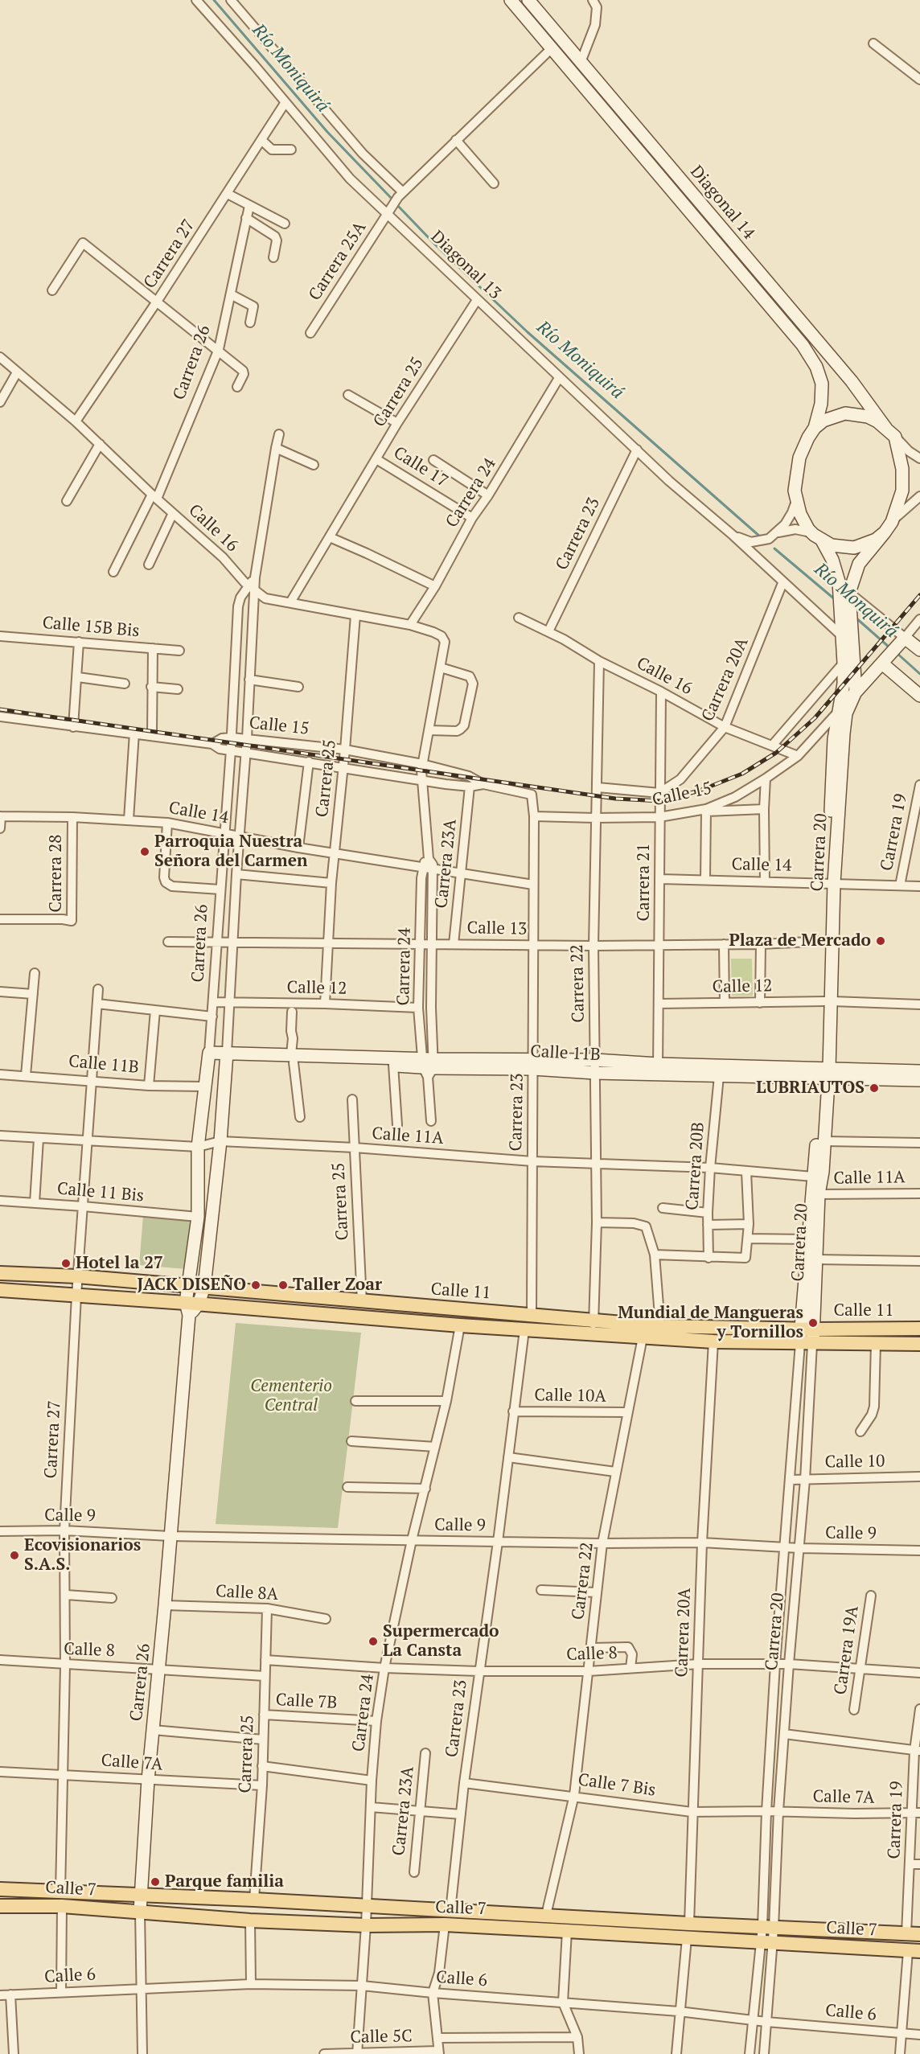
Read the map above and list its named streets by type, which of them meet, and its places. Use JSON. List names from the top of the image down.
{
  "streets": {
    "main road": ["Calle 11", "Calle 7"],
    "street": [
      "Diagonal 14",
      "Carrera 27",
      "Carrera 25A",
      "Diagonal 13",
      "Carrera 26",
      "Carrera 25",
      "Calle 17",
      "Carrera 24",
      "Calle 16",
      "Carrera 23",
      "Calle 15B Bis",
      "Carrera 20A",
      "Calle 15",
      "Calle 14",
      "Carrera 19",
      "Carrera 20",
      "Carrera 23A",
      "Carrera 28",
      "Carrera 21",
      "Calle 13",
      "Carrera 22",
      "Calle 12",
      "Calle 11B",
      "Calle 11A",
      "Carrera 20B",
      "Calle 11 Bis",
      "Calle 10A",
      "Calle 10",
      "Calle 9",
      "Calle 8A",
      "Calle 8",
      "Carrera 19A",
      "Calle 7B",
      "Calle 7A",
      "Calle 7 Bis",
      "Calle 6",
      "Calle 5C"
    ]
  },
  "crossings": [
    ["Diagonal 14", "Carrera 25A"],
    ["Diagonal 14", "Diagonal 13"],
    ["Diagonal 14", "Carrera 20"],
    ["Carrera 27", "Diagonal 13"],
    ["Carrera 27", "Calle 16"],
    ["Carrera 27", "Calle 11B"],
    ["Carrera 27", "Calle 11A"],
    ["Carrera 27", "Calle 11 Bis"],
    ["Carrera 27", "Calle 11"],
    ["Carrera 27", "Calle 9"],
    ["Carrera 27", "Calle 8"],
    ["Carrera 27", "Calle 7A"],
    ["Carrera 27", "Calle 7"],
    ["Carrera 25A", "Diagonal 13"],
    ["Diagonal 13", "Carrera 25"],
    ["Diagonal 13", "Carrera 24"],
    ["Diagonal 13", "Carrera 23"],
    ["Diagonal 13", "Carrera 20A"],
    ["Diagonal 13", "Carrera 20"],
    ["Carrera 26", "Calle 16"],
    ["Carrera 26", "Calle 15"],
    ["Carrera 26", "Calle 14"],
    ["Carrera 26", "Calle 13"],
    ["Carrera 26", "Calle 12"],
    ["Carrera 26", "Calle 11B"],
    ["Carrera 26", "Calle 11A"],
    ["Carrera 26", "Calle 11 Bis"],
    ["Carrera 26", "Calle 11"],
    ["Carrera 26", "Calle 9"],
    ["Carrera 26", "Calle 8A"],
    ["Carrera 26", "Calle 8"],
    ["Carrera 26", "Calle 7A"],
    ["Carrera 26", "Calle 7"],
    ["Carrera 26", "Calle 6"],
    ["Carrera 25", "Calle 17"],
    ["Carrera 25", "Calle 16"],
    ["Carrera 25", "Calle 15"],
    ["Carrera 25", "Calle 14"],
    ["Carrera 25", "Calle 13"],
    ["Carrera 25", "Calle 12"],
    ["Carrera 25", "Calle 11A"],
    ["Carrera 25", "Calle 11"],
    ["Carrera 25", "Calle 8A"],
    ["Carrera 25", "Calle 8"],
    ["Carrera 25", "Calle 7B"],
    ["Carrera 25", "Calle 7A"],
    ["Carrera 25", "Calle 7"],
    ["Calle 17", "Carrera 24"],
    ["Carrera 24", "Calle 16"],
    ["Carrera 24", "Calle 15"],
    ["Carrera 24", "Calle 14"],
    ["Carrera 24", "Calle 13"],
    ["Carrera 24", "Calle 12"],
    ["Carrera 24", "Calle 11B"],
    ["Carrera 24", "Calle 11"],
    ["Carrera 24", "Calle 9"],
    ["Carrera 24", "Calle 8"],
    ["Carrera 24", "Calle 7B"],
    ["Carrera 24", "Calle 7"],
    ["Carrera 24", "Calle 6"],
    ["Carrera 24", "Calle 5C"],
    ["Calle 16", "Carrera 23"],
    ["Calle 16", "Carrera 20A"],
    ["Calle 16", "Calle 15"],
    ["Calle 16", "Carrera 21"],
    ["Calle 16", "Carrera 22"],
    ["Carrera 23", "Calle 15"],
    ["Carrera 23", "Calle 14"],
    ["Carrera 23", "Calle 13"],
    ["Carrera 23", "Calle 11B"],
    ["Carrera 23", "Calle 11A"],
    ["Carrera 23", "Calle 11"],
    ["Carrera 23", "Calle 10A"],
    ["Carrera 23", "Calle 9"],
    ["Carrera 23", "Calle 8"],
    ["Carrera 23", "Calle 7 Bis"],
    ["Carrera 23", "Calle 7"],
    ["Carrera 20A", "Carrera 21"],
    ["Carrera 20A", "Calle 11"],
    ["Carrera 20A", "Calle 9"],
    ["Carrera 20A", "Calle 8"],
    ["Carrera 20A", "Calle 7 Bis"],
    ["Carrera 20A", "Calle 7"],
    ["Calle 15", "Carrera 20"],
    ["Calle 15", "Carrera 23A"],
    ["Calle 15", "Carrera 21"],
    ["Calle 15", "Carrera 22"],
    ["Calle 14", "Carrera 19"],
    ["Calle 14", "Carrera 20"],
    ["Calle 14", "Carrera 23A"],
    ["Calle 14", "Carrera 28"],
    ["Calle 14", "Carrera 21"],
    ["Carrera 19", "Calle 7A"],
    ["Carrera 19", "Calle 7"],
    ["Carrera 20", "Calle 13"],
    ["Carrera 20", "Calle 12"],
    ["Carrera 20", "Calle 11B"],
    ["Carrera 20", "Calle 11A"],
    ["Carrera 20", "Calle 11"],
    ["Carrera 20", "Calle 10"],
    ["Carrera 20", "Calle 9"],
    ["Carrera 20", "Calle 8"],
    ["Carrera 20", "Calle 7A"],
    ["Carrera 20", "Calle 7 Bis"],
    ["Carrera 20", "Calle 7"],
    ["Carrera 20", "Calle 6"],
    ["Carrera 23A", "Calle 13"],
    ["Carrera 21", "Calle 13"],
    ["Carrera 21", "Calle 12"],
    ["Carrera 21", "Calle 11B"],
    ["Calle 13", "Carrera 22"],
    ["Carrera 22", "Calle 11B"],
    ["Carrera 22", "Calle 11A"],
    ["Carrera 22", "Calle 11"],
    ["Carrera 22", "Calle 10A"],
    ["Carrera 22", "Calle 9"],
    ["Carrera 22", "Calle 8"],
    ["Carrera 22", "Calle 7 Bis"],
    ["Carrera 22", "Calle 7"],
    ["Calle 11B", "Carrera 20B"],
    ["Calle 11A", "Carrera 20B"],
    ["Calle 8", "Carrera 19A"],
    ["Calle 7A", "Calle 7 Bis"]
  ],
  "water": ["Río Moniquirá", "Río Monquirá"],
  "parks": ["Cementerio Central"],
  "places": [
    "Parroquia Nuestra Señora del Carmen",
    "Plaza de Mercado",
    "LUBRIAUTOS",
    "Hotel la 27",
    "JACK DISEÑO",
    "Taller Zoar",
    "Mundial de Mangueras y Tornillos",
    "Ecovisionarios S.A.S.",
    "Supermercado La Cansta",
    "Parque familia"
  ]
}
